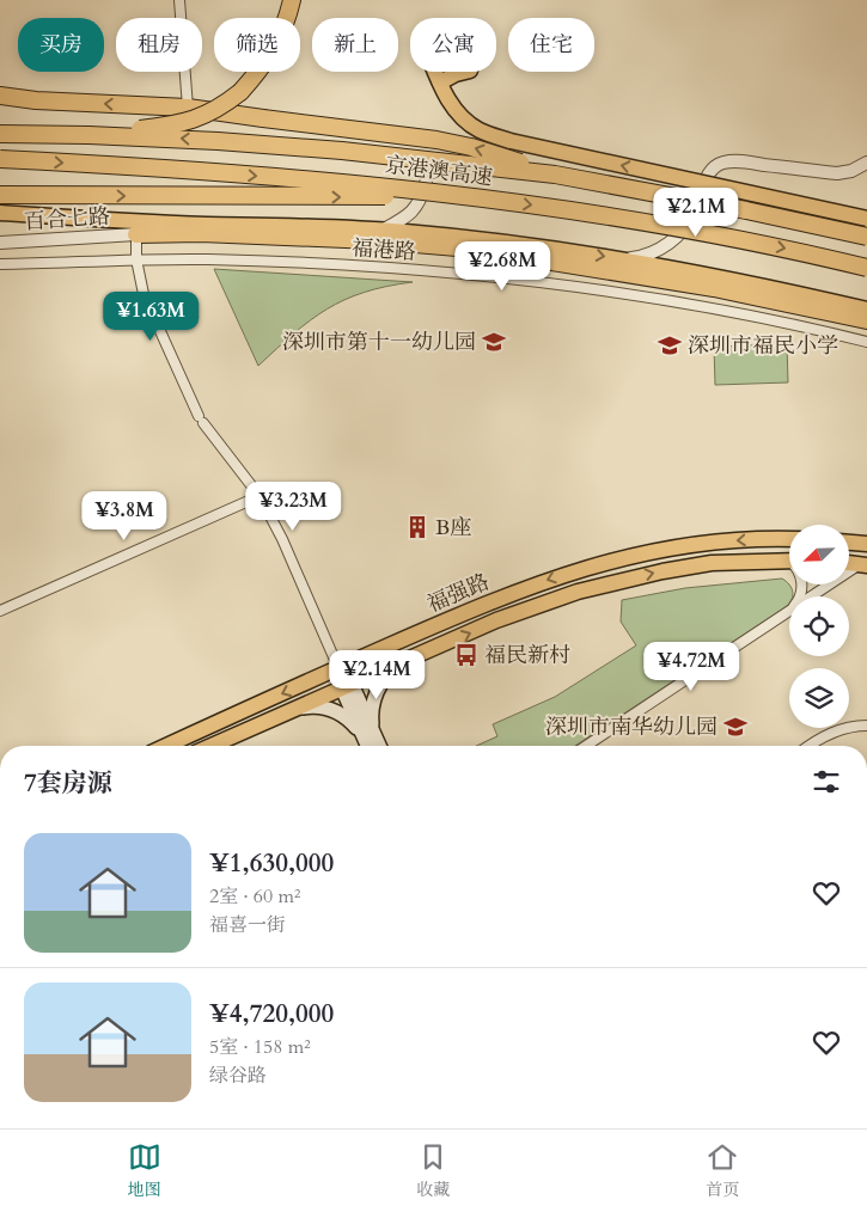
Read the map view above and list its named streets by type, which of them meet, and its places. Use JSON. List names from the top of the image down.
{
  "streets": {
    "highway": ["京港澳高速"],
    "main road": ["福强路"],
    "street": ["百合七路", "福港路"]
  },
  "places": {
    "school or university": ["深圳市第十一幼儿园", "深圳市福民小学", "深圳市南华幼儿园"],
    "building": ["B座"],
    "bus stop": ["福民新村"]
  },
  "north": "bottom left",
  "page": {
    "chip": [
      "买房",
      "租房",
      "筛选",
      "新上",
      "公寓",
      "住宅"
    ],
    "price": [
      "¥2.1M",
      "¥2.68M",
      "¥1.63M",
      "¥3.23M",
      "¥3.8M",
      "¥4.72M",
      "¥2.14M"
    ],
    "heading": "7套房源",
    "list": [
      {
        "name": "¥1,630,000",
        "note": "2室 · 60 m² · 福喜一街"
      },
      {
        "name": "¥4,720,000",
        "note": "5室 · 158 m² · 绿谷路"
      }
    ],
    "tabs": ["地图", "收藏", "首页"]
  }
}
